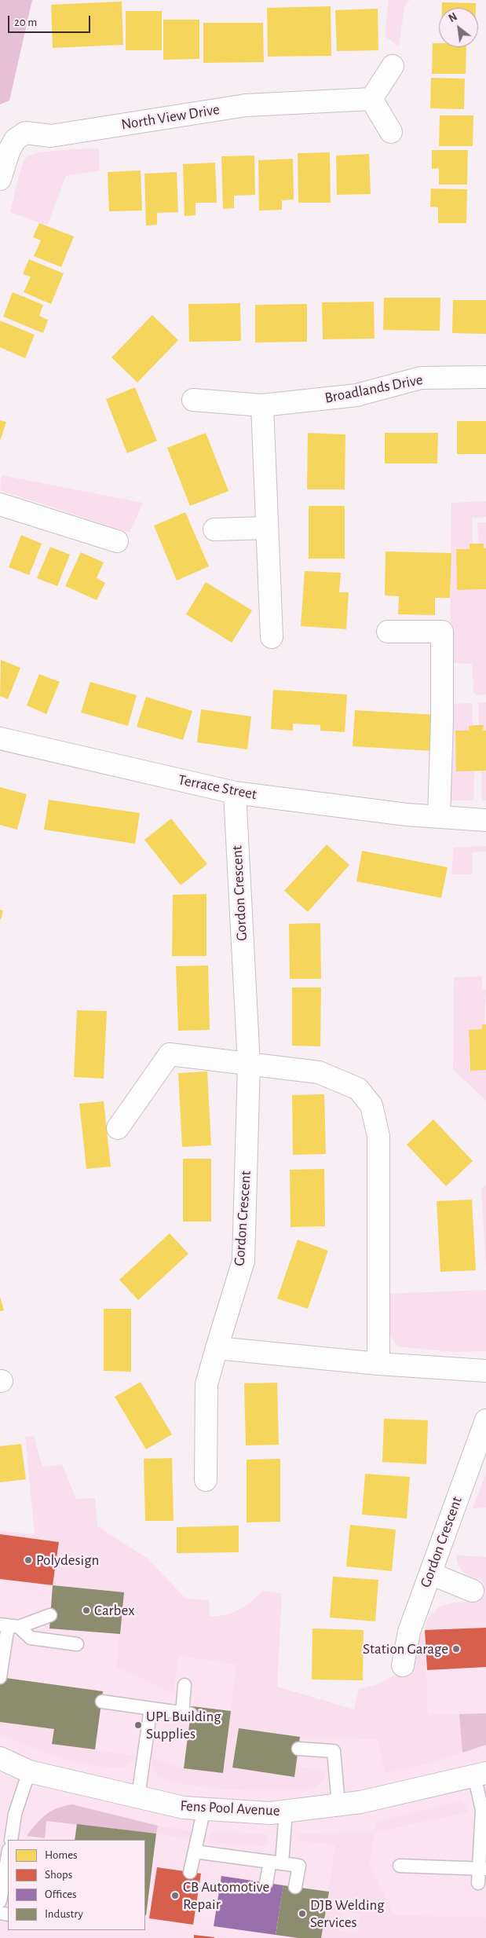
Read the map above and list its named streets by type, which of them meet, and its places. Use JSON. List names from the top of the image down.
{
  "streets": {
    "street": [
      "North View Drive",
      "Broadlands Drive",
      "Terrace Street",
      "Gordon Crescent",
      "Fens Pool Avenue"
    ]
  },
  "crossings": [
    ["Terrace Street", "Gordon Crescent"]
  ],
  "places": [
    "Polydesign",
    "Carbex",
    "Station Garage",
    "UPL Building Supplies",
    "CB Automotive Repair",
    "DJB Welding Services"
  ],
  "legend": [
    "Homes",
    "Shops",
    "Offices",
    "Industry"
  ],
  "scale_bar": "20 m",
  "north": "top left"
}
